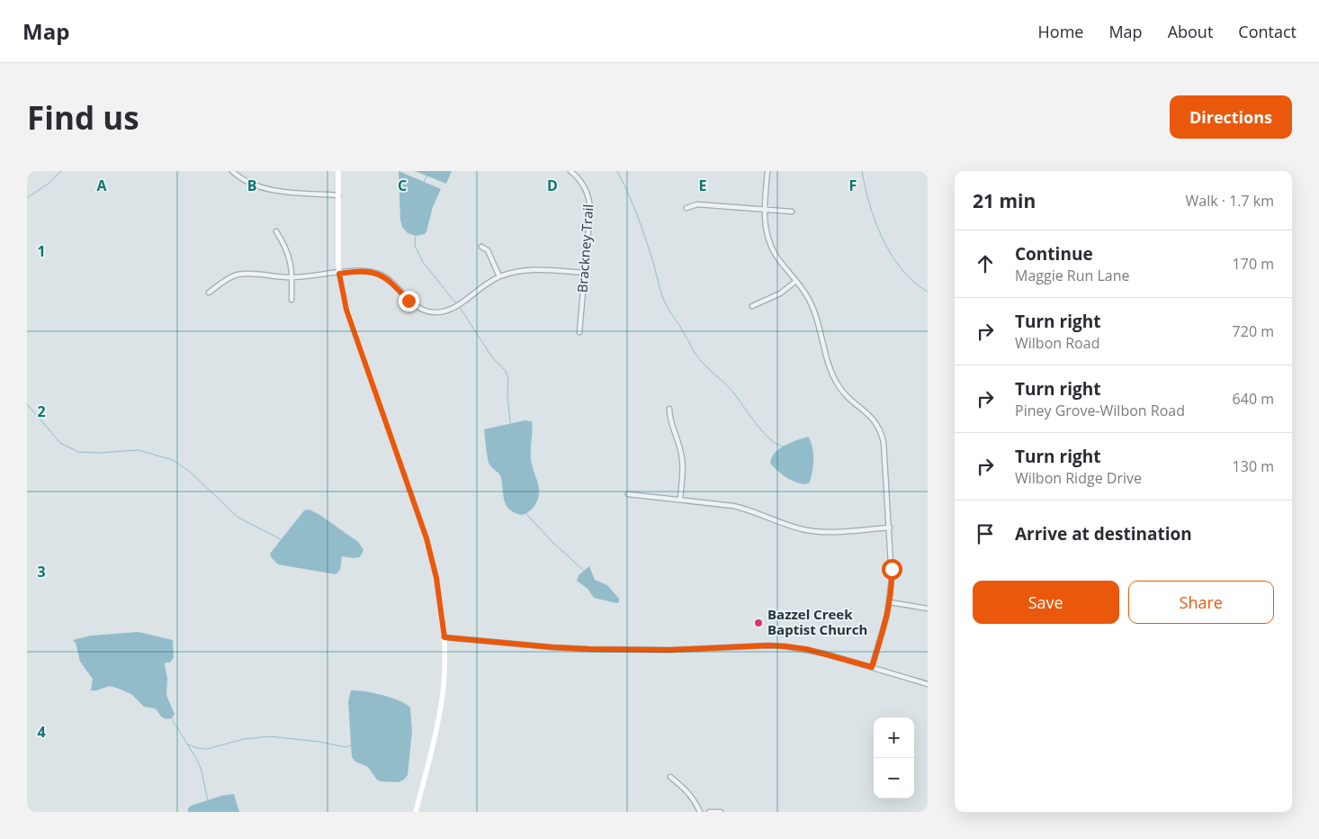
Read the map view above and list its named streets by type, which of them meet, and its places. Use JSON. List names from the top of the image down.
{
  "streets": {
    "street": ["Brackney Trail"]
  },
  "places": ["Bazzel Creek Baptist Church"],
  "page": {
    "header": "Map",
    "nav": [
      "Home",
      "Map",
      "About",
      "Contact"
    ],
    "buttons": [
      "Directions",
      ["Save", "Share"]
    ],
    "title": "Find us",
    "heading": ["21 min", "Walk · 1.7 km"],
    "list": [
      ["Continue", "Maggie Run Lane", "170 m"],
      ["Turn right", "Wilbon Road", "720 m"],
      ["Turn right", "Piney Grove-Wilbon Road", "640 m"],
      ["Turn right", "Wilbon Ridge Drive", "130 m"],
      "Arrive at destination"
    ],
    "map_buttons": ["+", "−"]
  },
  "grid": {
    "columns": [
      "A",
      "B",
      "C",
      "D",
      "E",
      "F"
    ],
    "rows": [
      "1",
      "2",
      "3",
      "4"
    ]
  }
}
